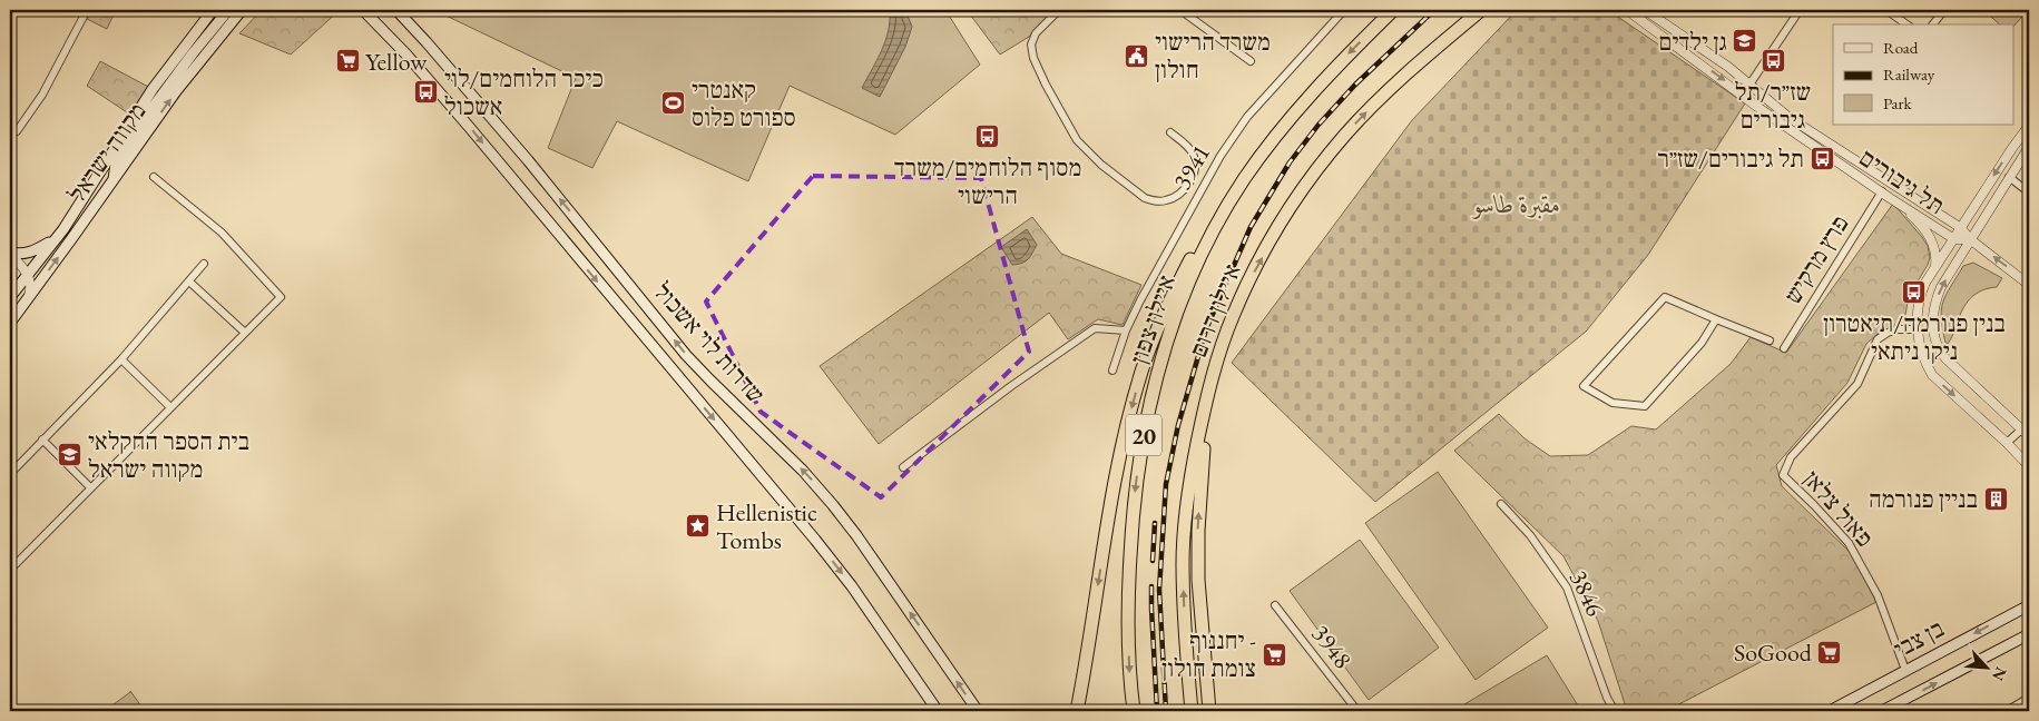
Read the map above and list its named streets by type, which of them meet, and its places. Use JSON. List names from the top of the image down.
{
  "streets": {
    "highway": ["איילון דרום", "איילון צפון", "20"],
    "main road": ["מקווה ישראל", "שדרות לוי אשכול", "בן צבי"],
    "street": [
      "3941",
      "תל גיבורים",
      "פרץ מרקיש",
      "פאול צלאן",
      "3846",
      "3948"
    ]
  },
  "crossings": [
    ["תל גיבורים", "פרץ מרקיש"],
    ["פאול צלאן", "בן צבי"]
  ],
  "parks": ["مقبرة طاسو"],
  "places": {
    "school or university": ["גן ילדים", "בית הספר החקלאי מקווה ישראל"],
    "public building": ["משרד הרישוי חולון"],
    "bus stop": [
      "שז״ר/תל גיבורים",
      "כיכר הלוחמים/לוי אשכול",
      "מסוף הלוחמים/משרד הרישוי",
      "תל גיבורים/שז״ר",
      "בנין פנורמה/תיאטרון ניקו ניתאי"
    ],
    "supermarket": ["Yellow", "SoGood", "יחננוף - צומת חולון"],
    "sports": ["קאנטרי ספורט פלוס"],
    "building": ["בניין פנורמה"],
    "place": ["Hellenistic Tombs"]
  },
  "legend": ["Road", "Railway", "Park"],
  "north": "bottom right"
}
